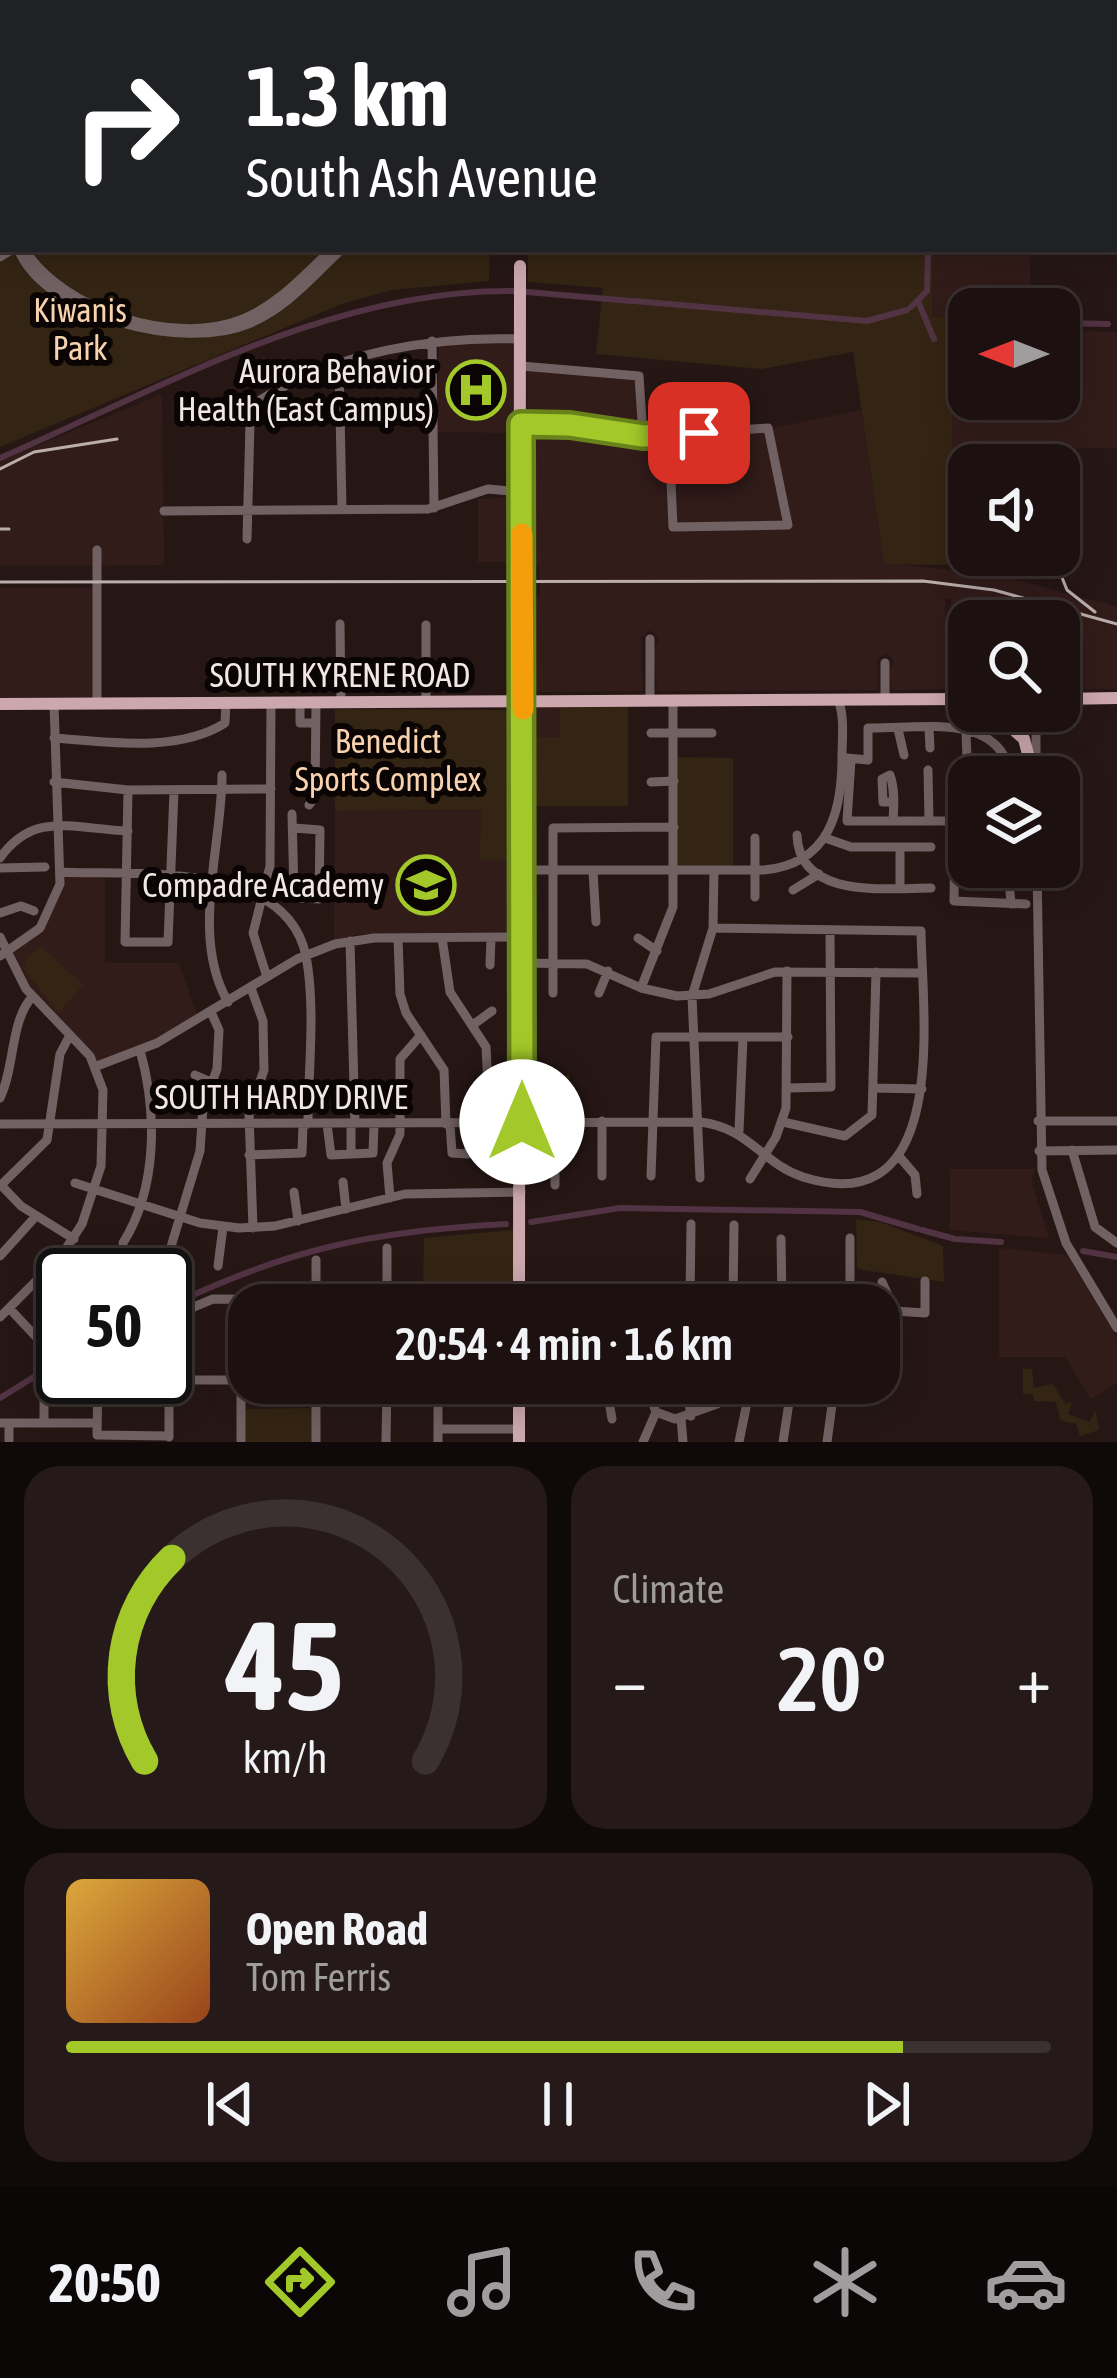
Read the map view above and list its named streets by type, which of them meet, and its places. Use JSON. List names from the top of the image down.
{
  "streets": {
    "main road": ["SOUTH KYRENE ROAD"],
    "street": ["SOUTH HARDY DRIVE"]
  },
  "parks": ["Kiwanis Park", "Benedict Sports Complex"],
  "places": {
    "hospital": ["Aurora Behavior Health (East Campus)"],
    "school or university": ["Compadre Academy"]
  },
  "north": "left",
  "page": {
    "turn": ["1.3 km", "South Ash Avenue"],
    "limit": "50",
    "trip": "20:54 · 4 min · 1.6 km",
    "tile": "Climate",
    "heat": ["−", "20°", "+"],
    "song": ["Open Road", "Tom Ferris"],
    "tabs": "20:50",
    "gauge": ["45", "km/h"]
  }
}
